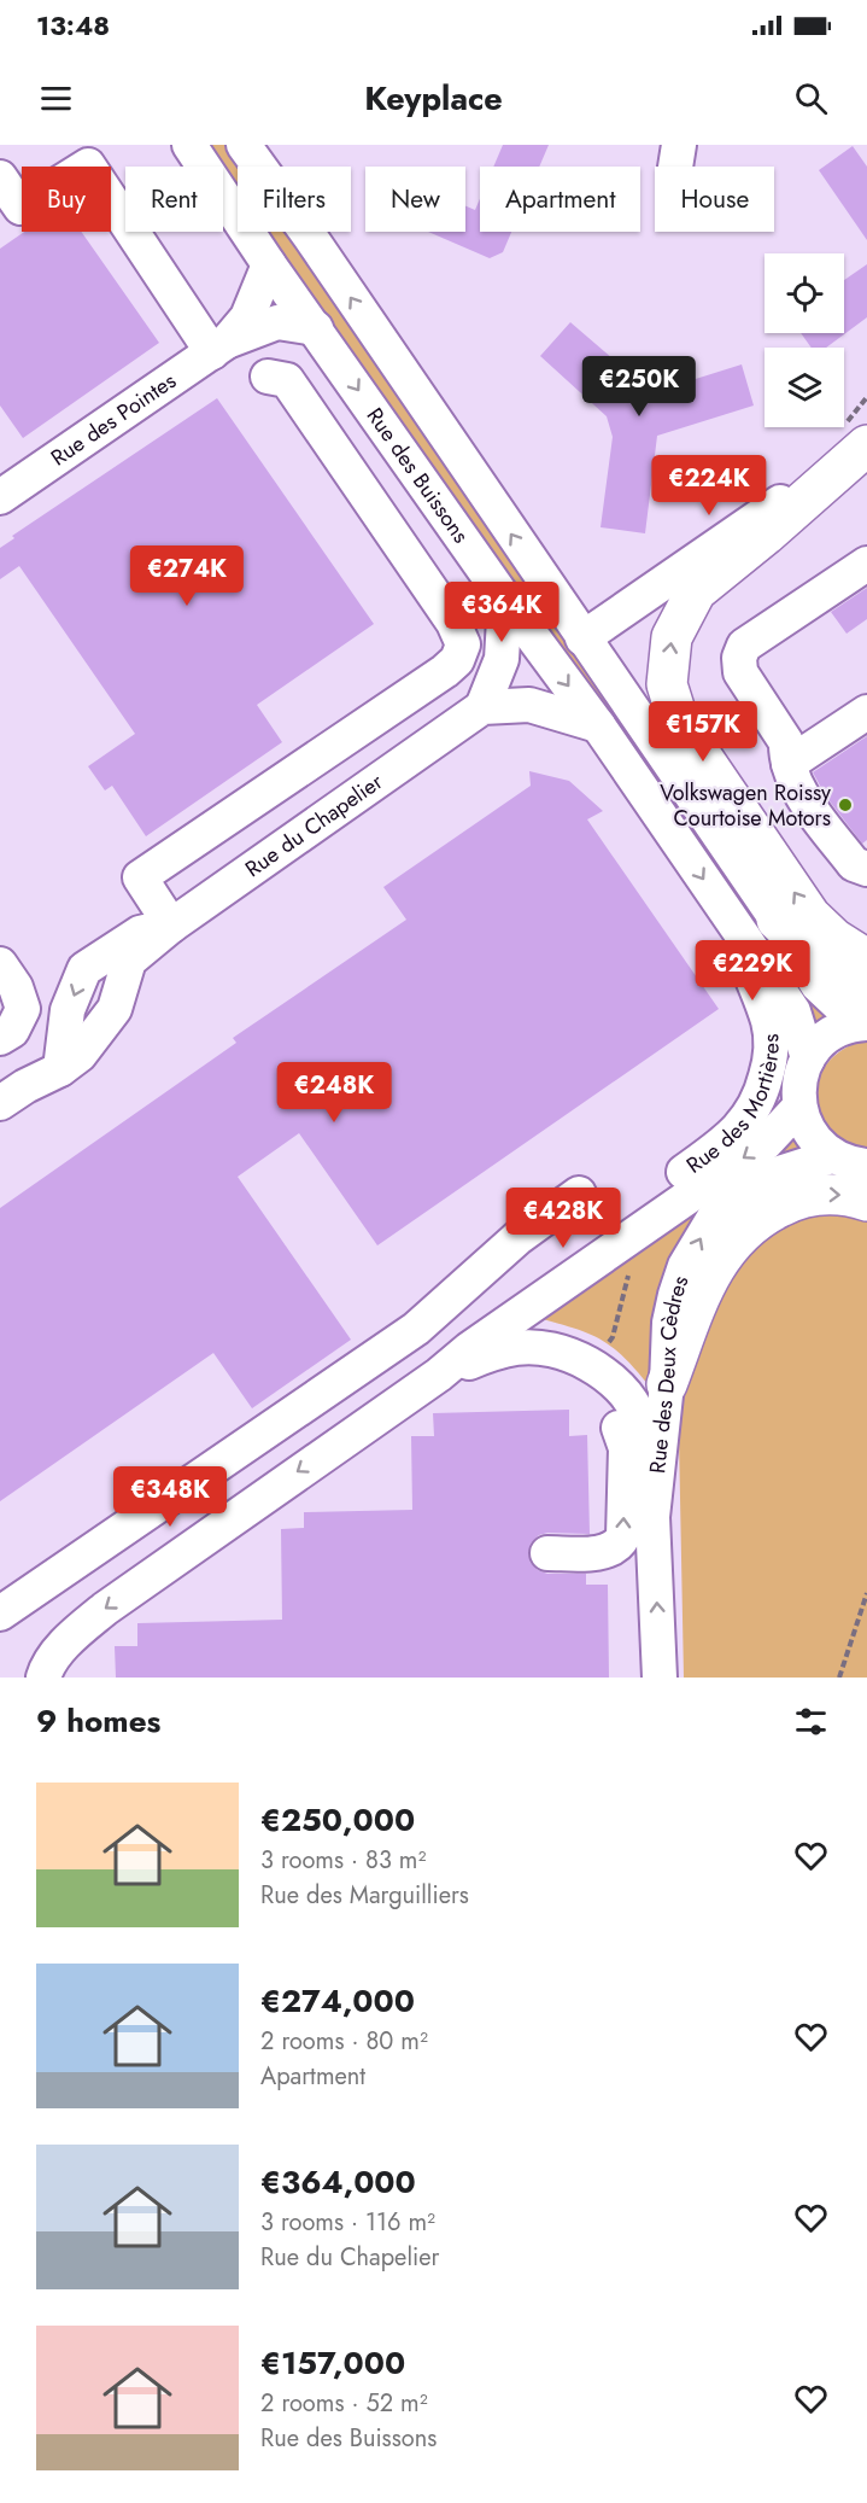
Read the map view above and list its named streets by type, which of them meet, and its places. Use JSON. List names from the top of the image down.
{
  "streets": {
    "street": [
      "Rue des Pointes",
      "Rue des Buissons",
      "Rue du Chapelier",
      "Rue des Mortières",
      "Rue des Deux Cèdres"
    ]
  },
  "crossings": [
    ["Rue des Buissons", "Rue des Mortières"]
  ],
  "one_way": ["Rue des Deux Cèdres"],
  "places": ["Volkswagen Roissy Courtoise Motors"],
  "page": {
    "status": "13:48",
    "header": "Keyplace",
    "chip": [
      "Buy",
      "Rent",
      "Filters",
      "New",
      "Apartment",
      "House"
    ],
    "price": [
      "€250K",
      "€224K",
      "€274K",
      "€364K",
      "€157K",
      "€229K",
      "€248K",
      "€428K",
      "€348K"
    ],
    "heading": "9 homes",
    "list": [
      {
        "name": "€250,000",
        "note": "3 rooms · 83 m² · Rue des Marguilliers"
      },
      {
        "name": "€274,000",
        "note": "2 rooms · 80 m² · Apartment"
      },
      {
        "name": "€364,000",
        "note": "3 rooms · 116 m² · Rue du Chapelier"
      },
      {
        "name": "€157,000",
        "note": "2 rooms · 52 m² · Rue des Buissons"
      }
    ]
  }
}
